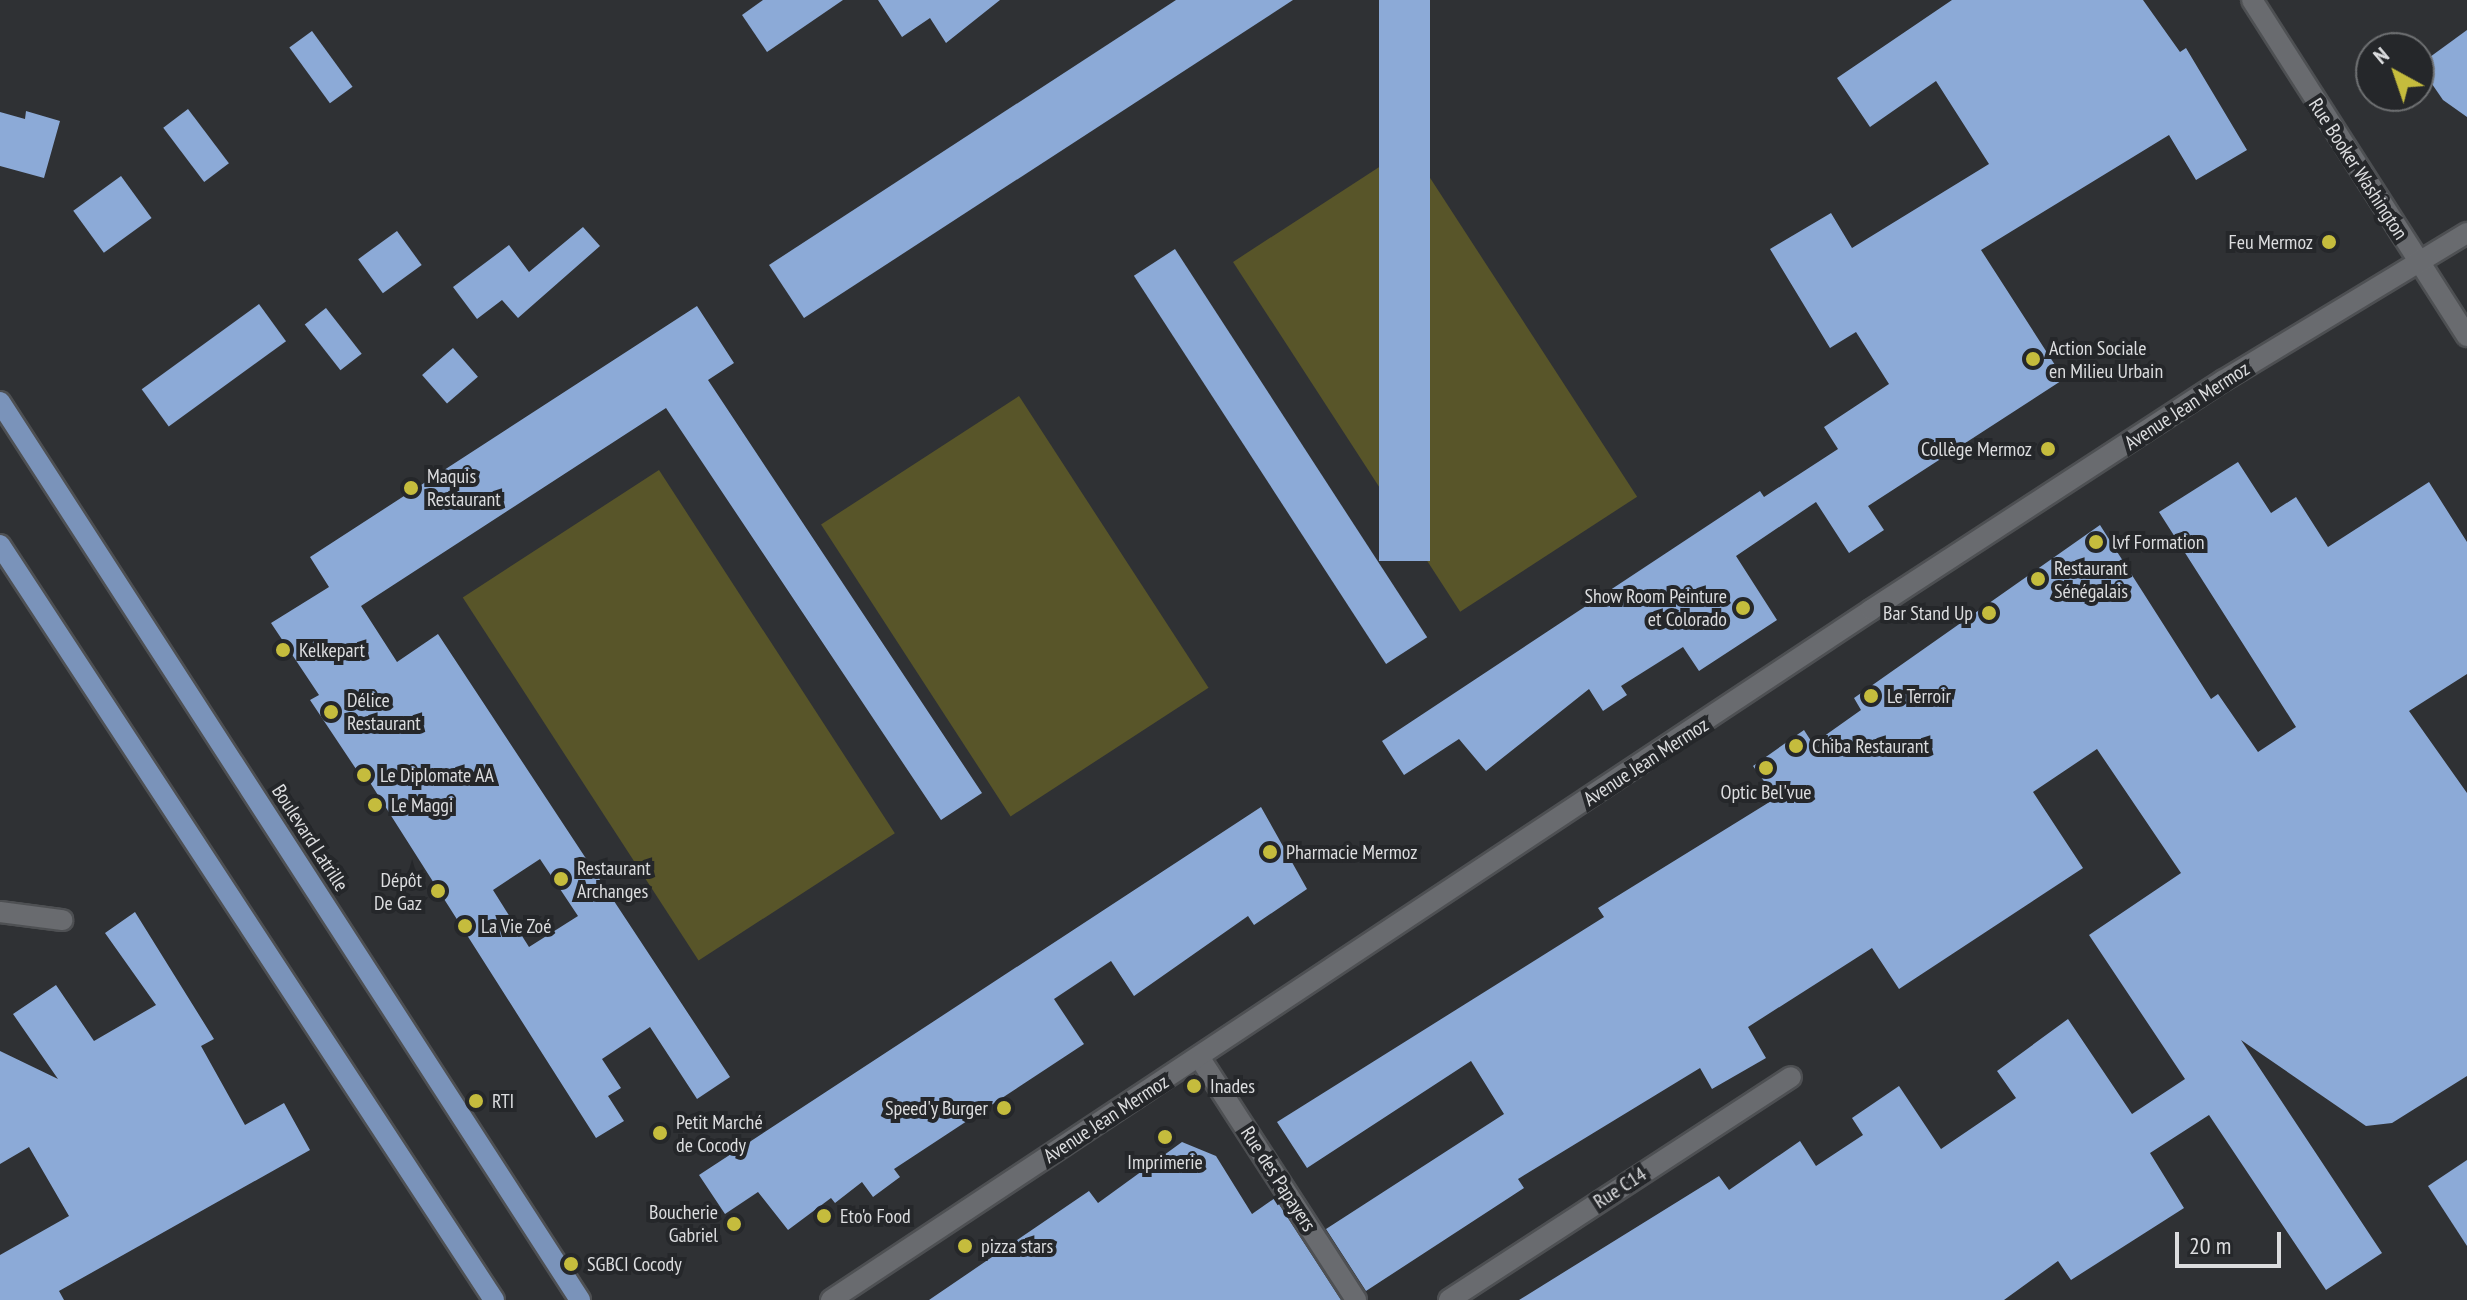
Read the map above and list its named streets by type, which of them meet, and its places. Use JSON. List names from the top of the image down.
{
  "streets": {
    "main road": ["Boulevard Latrille"],
    "street": [
      "Rue Booker Washington",
      "Avenue Jean Mermoz",
      "Rue des Papayers",
      "Rue C14"
    ]
  },
  "crossings": [
    ["Rue Booker Washington", "Avenue Jean Mermoz"],
    ["Avenue Jean Mermoz", "Rue des Papayers"]
  ],
  "places": [
    "Feu Mermoz",
    "Action Sociale en Milieu Urbain",
    "Collège Mermoz",
    "Maquis Restaurant",
    "lvf Formation",
    "Restaurant Sénégalais",
    "Show Room Peinture et Colorado",
    "Bar Stand Up",
    "Kelkepart",
    "Le Terroir",
    "Délice Restaurant",
    "Chiba Restaurant",
    "Optic Bel'vue",
    "Le Diplomate AA",
    "Le Maggi",
    "Pharmacie Mermoz",
    "Restaurant Archanges",
    "Dépôt De Gaz",
    "La Vie Zoé",
    "Inades",
    "RTI",
    "Speed'y Burger",
    "Petit Marché de Cocody",
    "Imprimerie",
    "Eto'o Food",
    "Boucherie Gabriel",
    "pizza stars",
    "SGBCI Cocody"
  ],
  "scale_bar": "20 m",
  "north": "top left"
}
